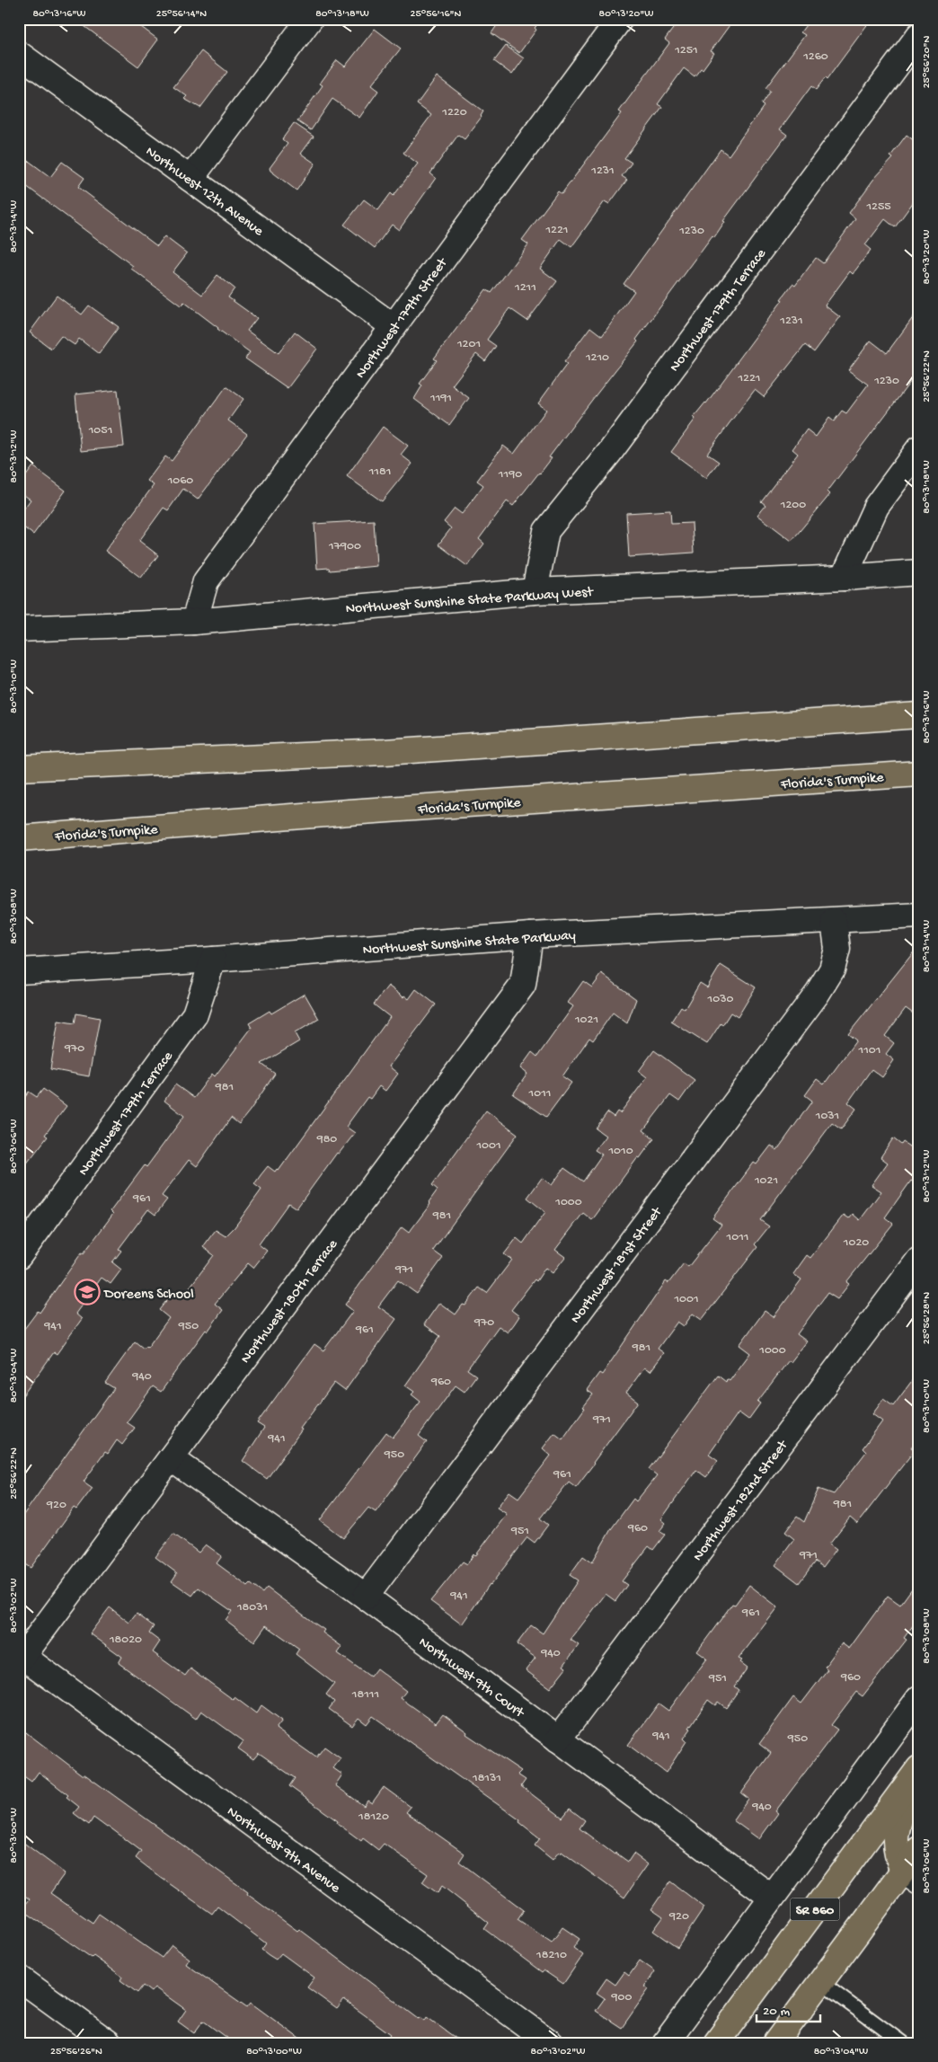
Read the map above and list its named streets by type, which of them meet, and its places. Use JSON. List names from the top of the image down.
{
  "streets": {
    "main road": ["Florida's Turnpike", "SR 860"],
    "street": [
      "Northwest 12th Avenue",
      "Northwest 179th Terrace",
      "Northwest 179th Street",
      "Northwest Sunshine State Parkway West",
      "Northwest Sunshine State Parkway",
      "Northwest 181st Street",
      "Northwest 180th Terrace",
      "Northwest 182nd Street",
      "Northwest 9th Court",
      "Northwest 9th Avenue"
    ]
  },
  "crossings": [
    ["Northwest 12th Avenue", "Northwest 179th Street"],
    ["Northwest 179th Terrace", "Northwest Sunshine State Parkway West"],
    ["Northwest 179th Terrace", "Northwest Sunshine State Parkway"],
    ["Northwest 179th Street", "Northwest Sunshine State Parkway West"],
    ["Northwest Sunshine State Parkway", "Northwest 181st Street"],
    ["Northwest Sunshine State Parkway", "Northwest 180th Terrace"],
    ["Northwest 181st Street", "Northwest 9th Court"],
    ["Northwest 180th Terrace", "Northwest 9th Court"],
    ["Northwest 180th Terrace", "Northwest 9th Avenue"],
    ["Northwest 182nd Street", "Northwest 9th Court"]
  ],
  "places": {
    "school or university": ["Doreens School"]
  },
  "house_numbers": [
    "1251",
    "1260",
    "1220",
    "1231",
    "1255",
    "1221",
    "1230",
    "1211",
    "1231",
    "1201",
    "1210",
    "1221",
    "1230",
    "1191",
    "1051",
    "1181",
    "1190",
    "1060",
    "1200",
    "17900",
    "1030",
    "1021",
    "970",
    "1101",
    "981",
    "1011",
    "1031",
    "980",
    "1001",
    "1010",
    "1021",
    "961",
    "1000",
    "981",
    "1011",
    "1020",
    "971",
    "1001",
    "970",
    "941",
    "950",
    "961",
    "981",
    "1000",
    "940",
    "960",
    "971",
    "941",
    "950",
    "961",
    "981",
    "920",
    "960",
    "951",
    "971",
    "941",
    "18031",
    "961",
    "18020",
    "940",
    "960",
    "951",
    "18111",
    "941",
    "950",
    "18131",
    "940",
    "18120",
    "920",
    "18210",
    "900"
  ],
  "scale_bar": "20 m",
  "coordinates": [
    "80°13'16\"W",
    "25°56'14\"N",
    "80°13'18\"W",
    "25°56'16\"N",
    "80°13'20\"W",
    "25°56'20\"N",
    "80°13'14\"W",
    "25°56'22\"N",
    "80°13'12\"W",
    "80°13'10\"W",
    "80°13'08\"W",
    "80°13'06\"W",
    "25°56'28\"N",
    "80°13'04\"W",
    "80°13'02\"W",
    "80°13'00\"W",
    "25°56'26\"N"
  ]
}
